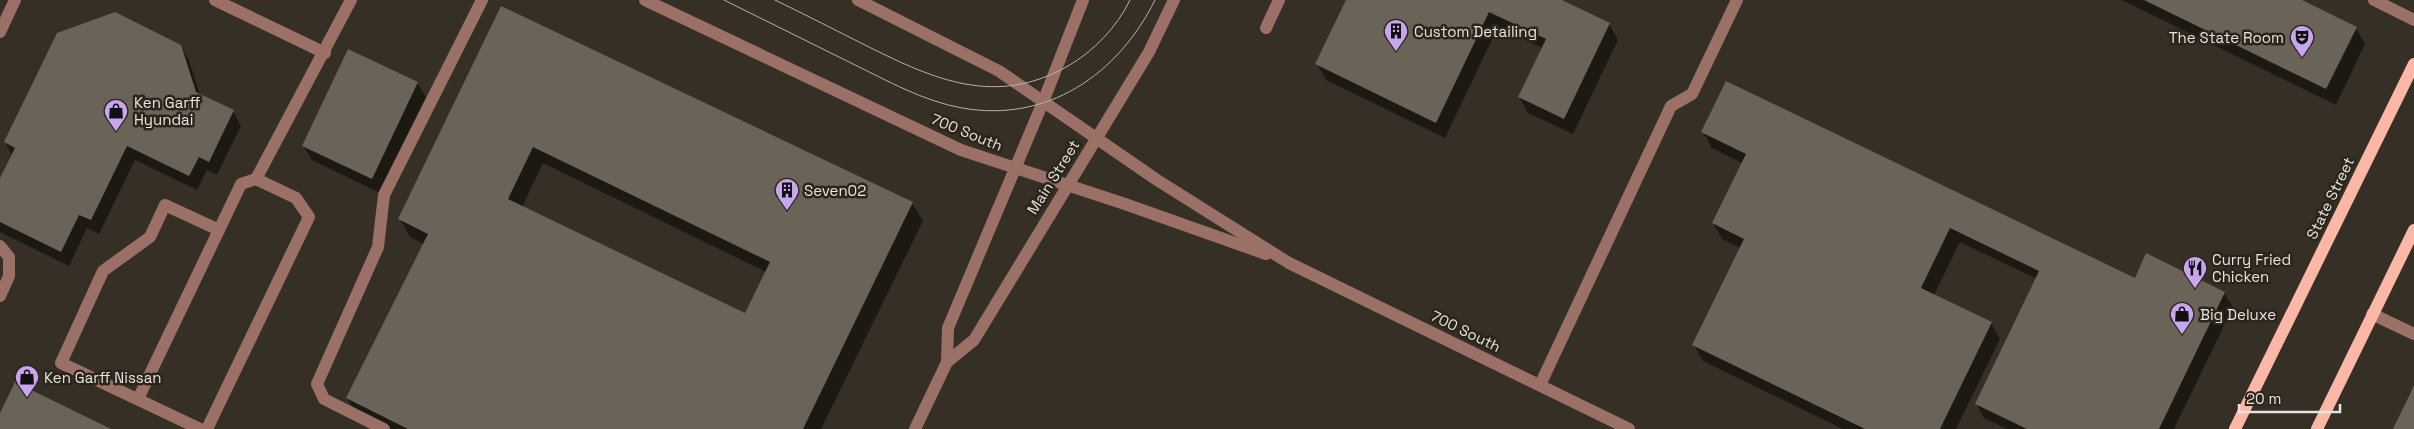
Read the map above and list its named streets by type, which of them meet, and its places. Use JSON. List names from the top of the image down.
{
  "streets": {
    "main road": ["State Street"],
    "street": ["700 South", "Main Street"]
  },
  "crossings": [
    ["700 South", "Main Street"]
  ],
  "places": {
    "building": ["Custom Detailing", "Seven02"],
    "theatre": ["The State Room"],
    "shop": ["Ken Garff Hyundai", "Big Deluxe", "Ken Garff Nissan"],
    "restaurant": ["Curry Fried Chicken"]
  },
  "scale_bar": "20 m"
}
